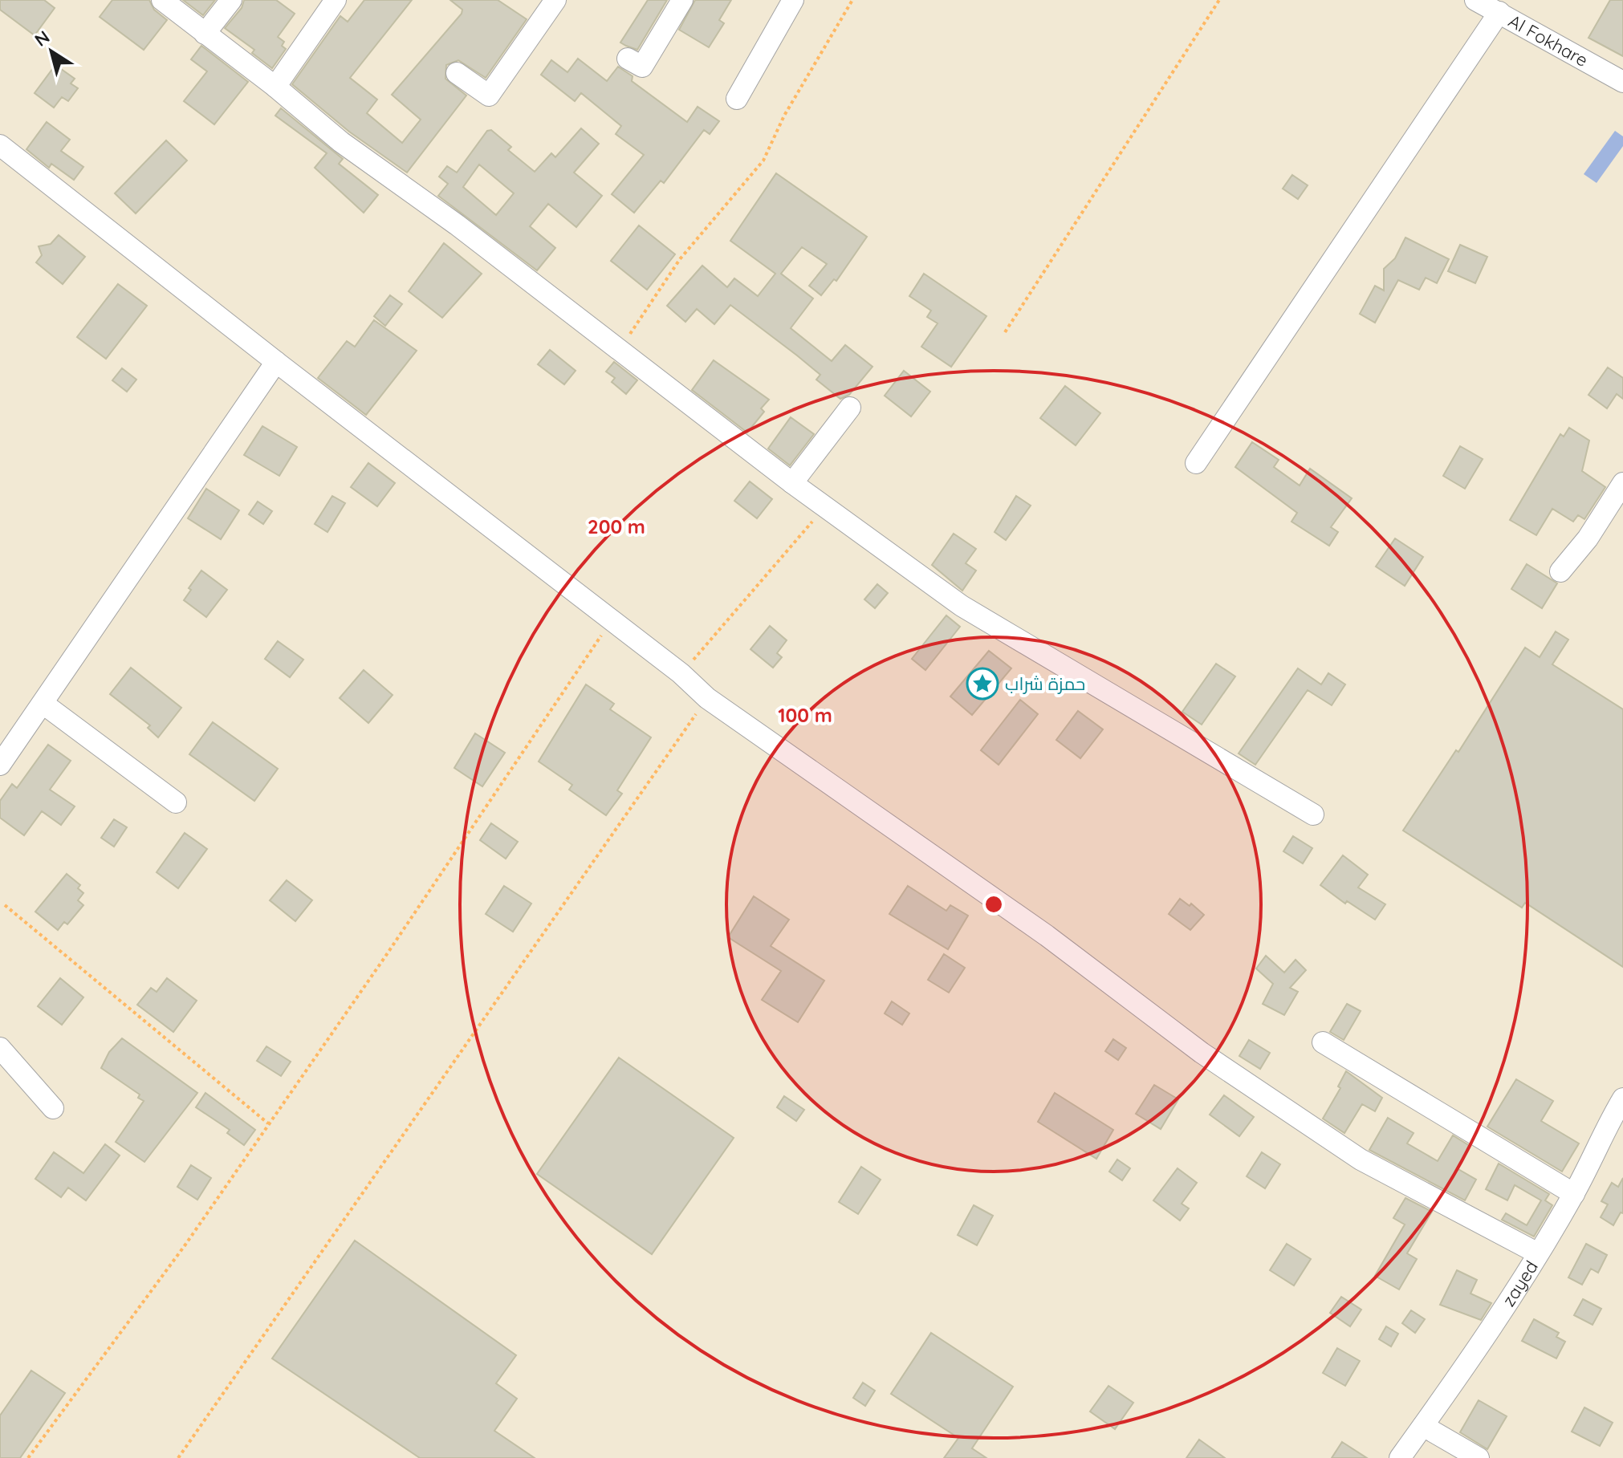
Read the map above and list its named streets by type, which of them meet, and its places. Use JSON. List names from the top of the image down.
{
  "streets": {
    "street": ["Al Fokhare", "zayed"]
  },
  "places": {
    "place": ["حمزة شراب"]
  },
  "north": "top left",
  "rings": ["200 m", "100 m"]
}
